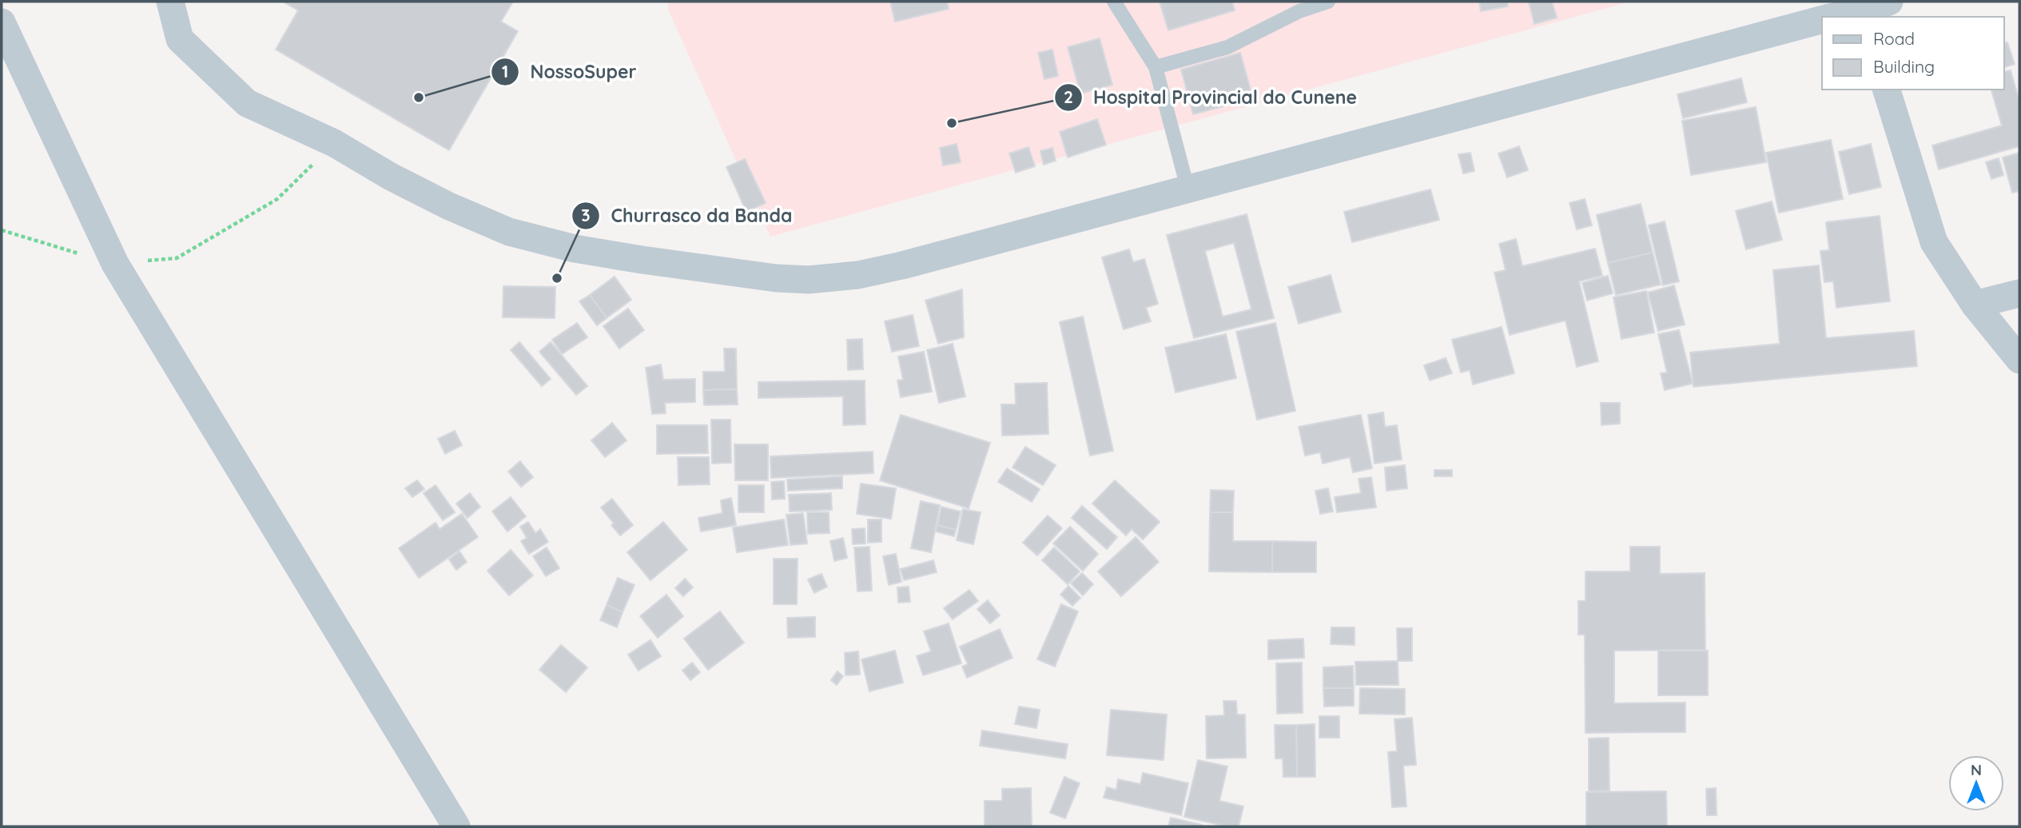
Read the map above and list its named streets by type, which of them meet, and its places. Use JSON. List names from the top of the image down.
{
  "places": ["NossoSuper", "Hospital Provincial do Cunene", "Churrasco da Banda"],
  "legend": ["Road", "Building"],
  "north": "top"
}
